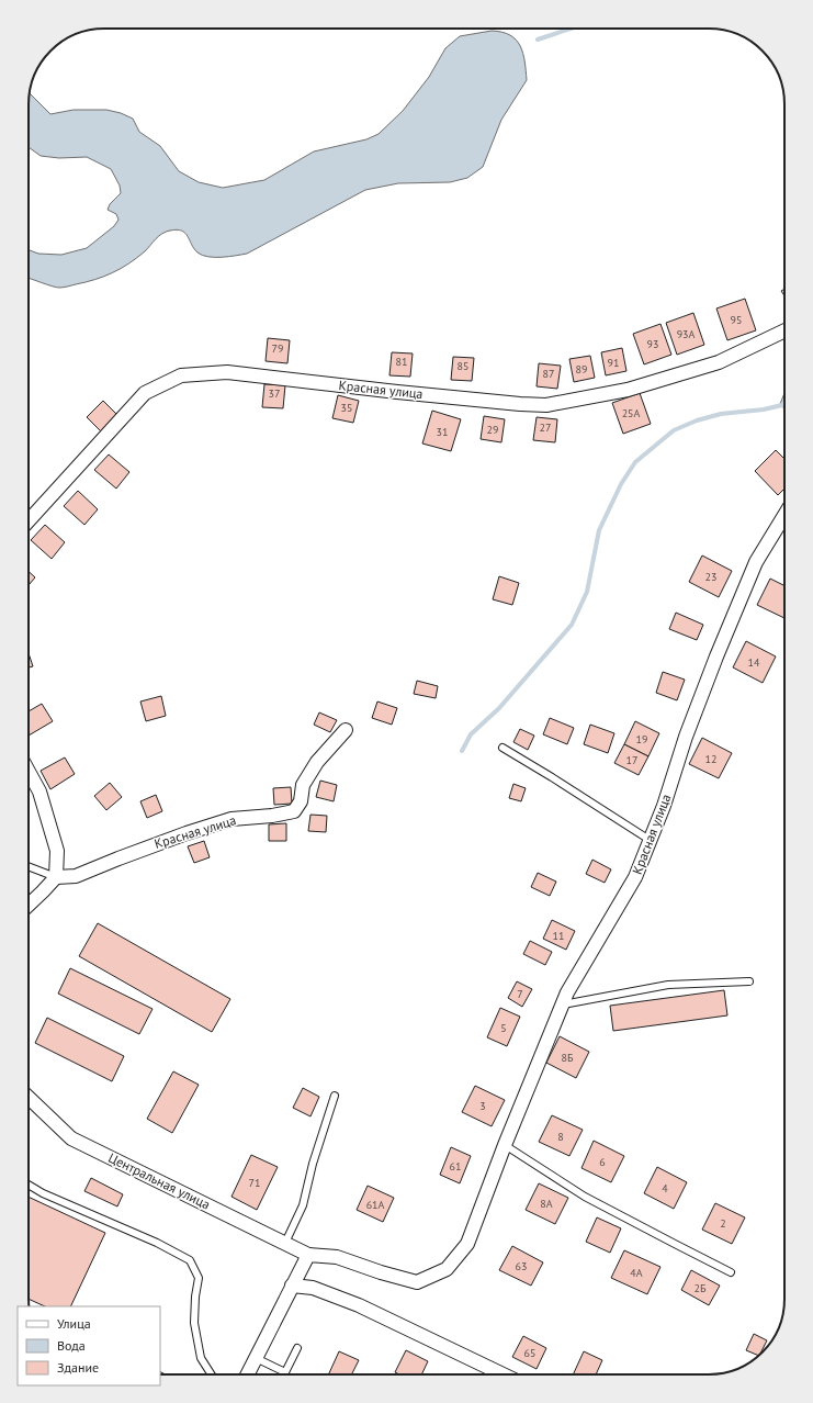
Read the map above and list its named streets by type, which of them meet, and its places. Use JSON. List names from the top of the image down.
{
  "streets": {
    "street": ["Красная улица", "Центральная улица"]
  },
  "crossings": [
    ["Красная улица", "Центральная улица"]
  ],
  "house_numbers": [
    "95",
    "93А",
    "93",
    "79",
    "81",
    "91",
    "85",
    "89",
    "87",
    "37",
    "35",
    "25А",
    "27",
    "29",
    "31",
    "23",
    "14",
    "19",
    "12",
    "17",
    "11",
    "7",
    "5",
    "8Б",
    "3",
    "8",
    "6",
    "61",
    "71",
    "4",
    "8А",
    "61А",
    "2",
    "63",
    "4А",
    "2Б",
    "65"
  ],
  "legend": ["Улица", "Вода", "Здание"]
}
